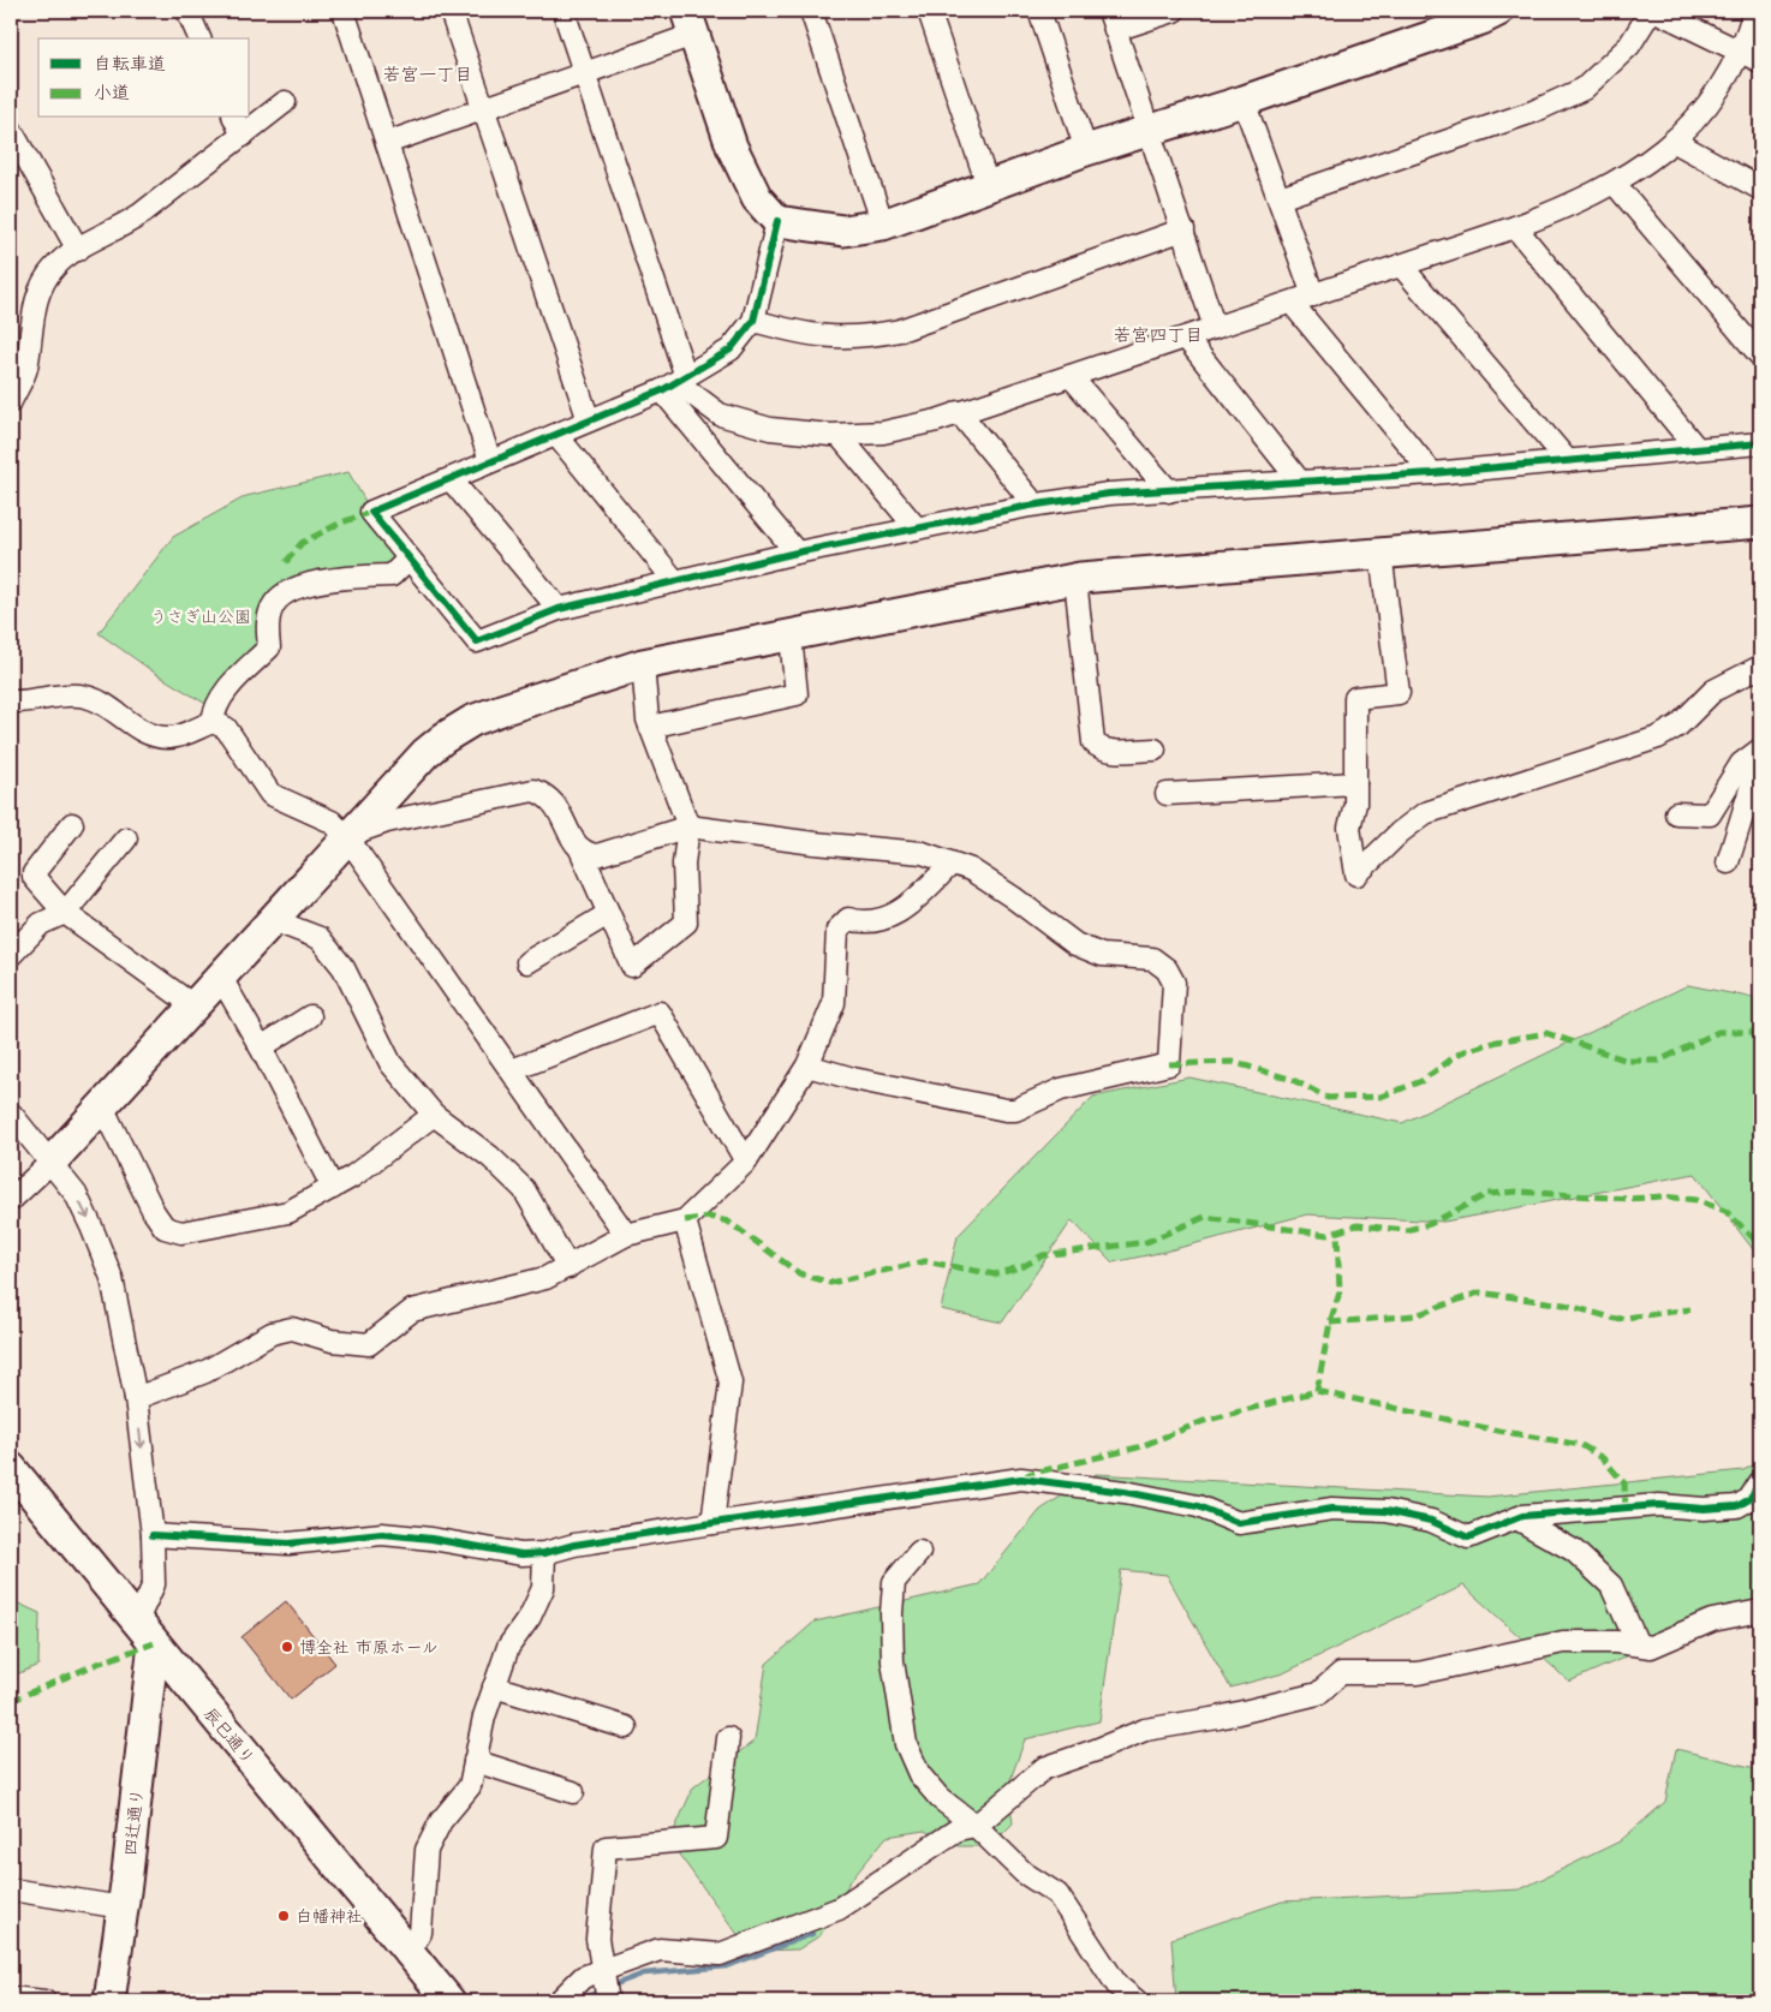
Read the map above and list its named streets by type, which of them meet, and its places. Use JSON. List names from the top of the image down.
{
  "streets": {
    "street": ["辰巳通り", "四辻通り"]
  },
  "crossings": [
    ["辰巳通り", "四辻通り"]
  ],
  "districts": ["若宮一丁目", "若宮四丁目"],
  "parks": ["うさぎ山公園"],
  "places": ["博全社 市原ホール", "白幡神社"],
  "legend": ["自転車道", "小道"]
}
